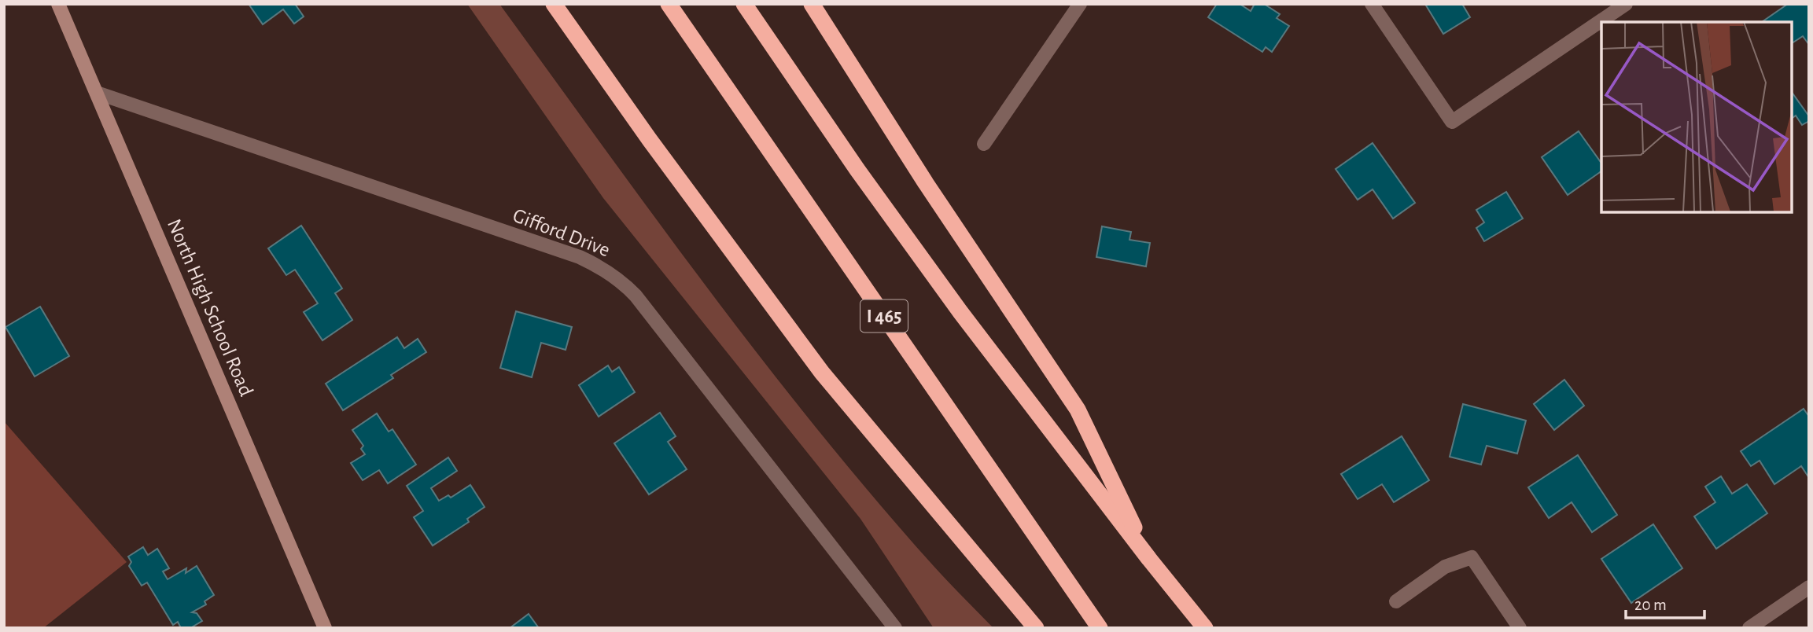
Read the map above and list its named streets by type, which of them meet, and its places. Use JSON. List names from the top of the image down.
{
  "streets": {
    "highway": ["I 465"],
    "street": ["Gifford Drive", "North High School Road"]
  },
  "crossings": [
    ["Gifford Drive", "North High School Road"]
  ],
  "scale_bar": "20 m"
}
